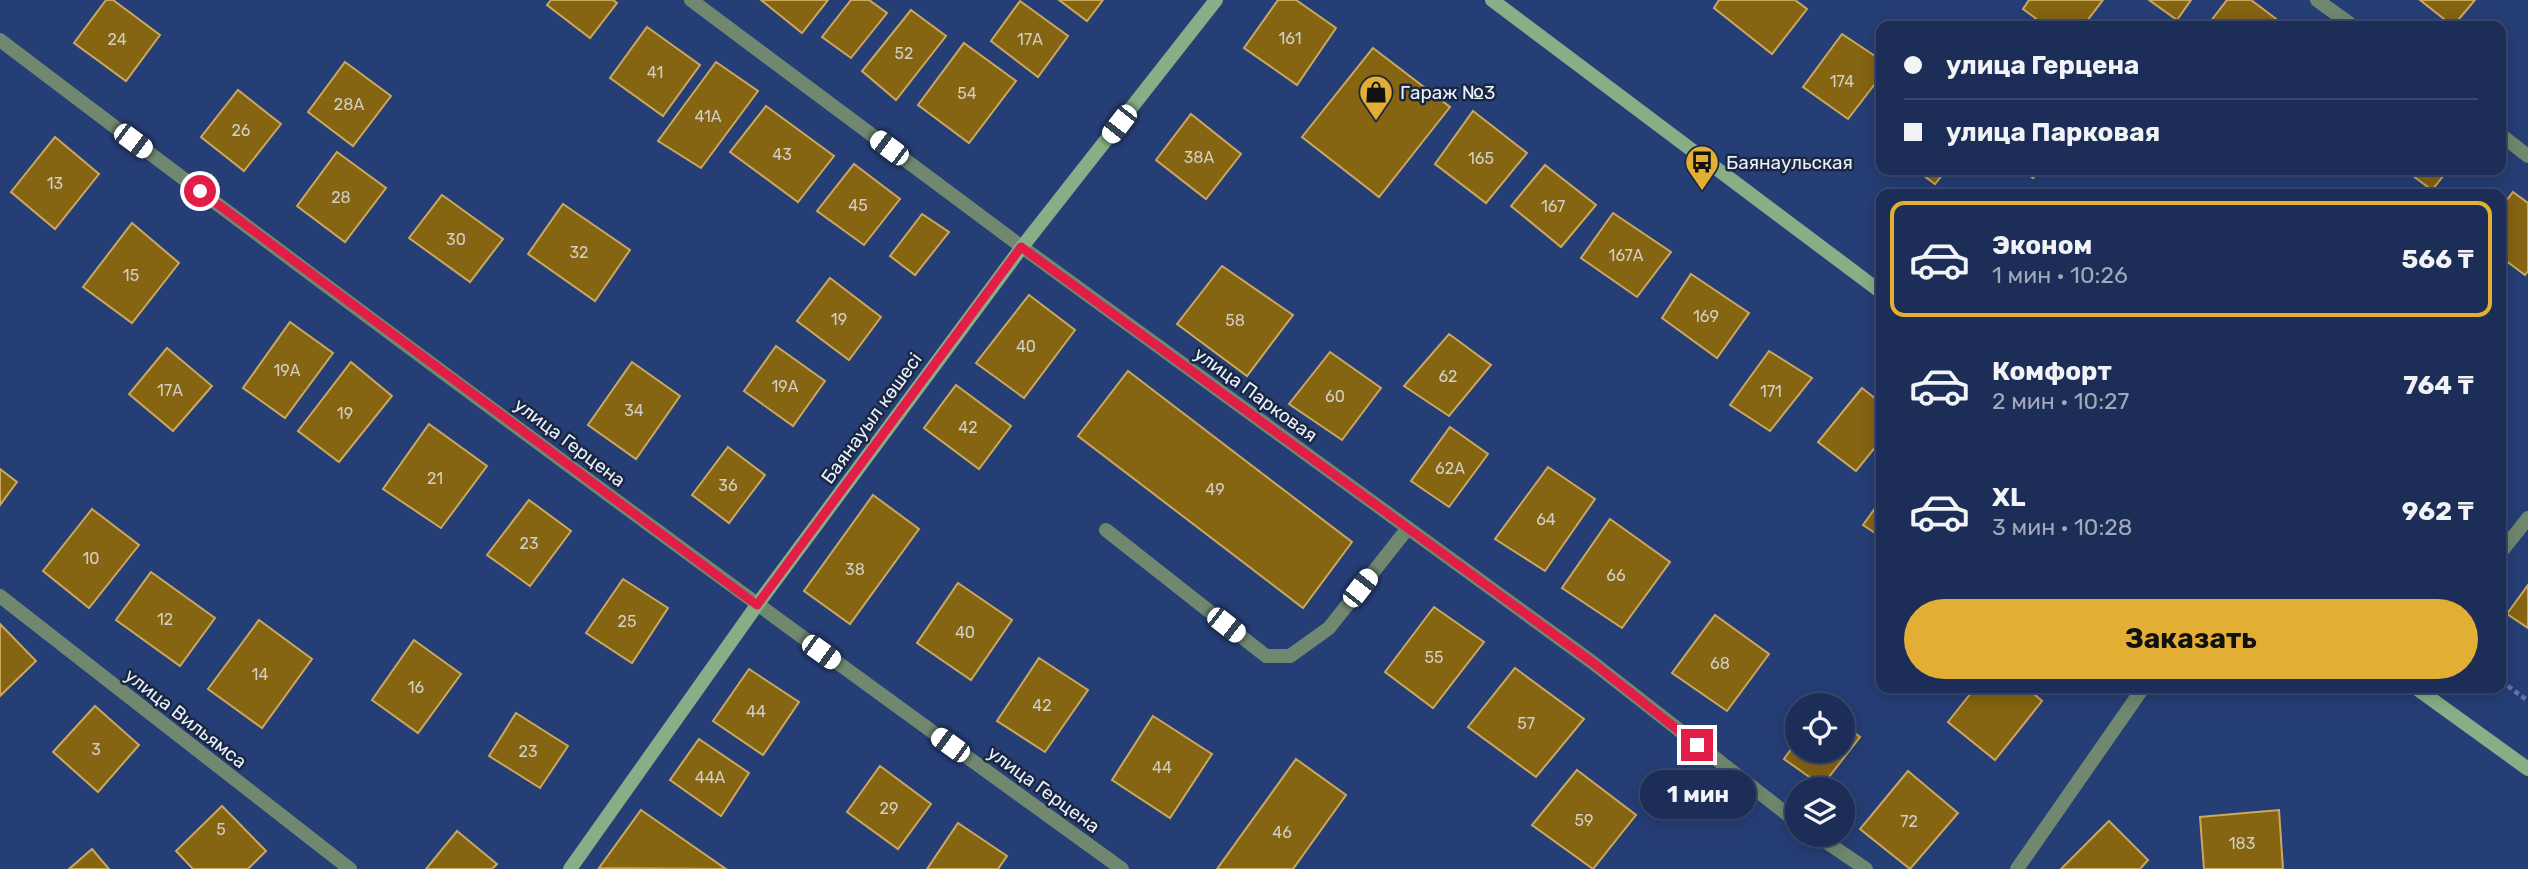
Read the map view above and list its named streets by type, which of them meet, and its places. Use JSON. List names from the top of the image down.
{
  "streets": {
    "street": [
      "улица Парковая",
      "Баянауыл көшесі",
      "улица Герцена",
      "улица Вильямса"
    ]
  },
  "crossings": [
    ["улица Парковая", "Баянауыл көшесі"],
    ["Баянауыл көшесі", "улица Герцена"]
  ],
  "places": {
    "shop": ["Гараж №3"],
    "bus stop": ["Баянаульская"]
  },
  "house_numbers": [
    "161",
    "24",
    "17А",
    "52",
    "41",
    "174",
    "54",
    "28А",
    "41А",
    "26",
    "43",
    "38А",
    "165",
    "13",
    "28",
    "45",
    "167",
    "30",
    "32",
    "167А",
    "15",
    "169",
    "19",
    "58",
    "40",
    "19А",
    "62",
    "19А",
    "17А",
    "171",
    "60",
    "34",
    "19",
    "42",
    "62А",
    "21",
    "36",
    "49",
    "64",
    "23",
    "10",
    "38",
    "66",
    "12",
    "25",
    "40",
    "55",
    "68",
    "14",
    "16",
    "42",
    "44",
    "57",
    "3",
    "23",
    "44",
    "44А",
    "29",
    "59",
    "72",
    "5",
    "46",
    "183"
  ],
  "page": {
    "banner": ["улица Герцена", "улица Парковая"],
    "list": [
      {
        "name": "Эконом",
        "note": "1 мин · 10:26",
        "value": "566 ₸"
      },
      {
        "name": "Комфорт",
        "note": "2 мин · 10:27",
        "value": "764 ₸"
      },
      {
        "name": "XL",
        "note": "3 мин · 10:28",
        "value": "962 ₸"
      }
    ],
    "buttons": "Заказать",
    "bubble": "1 мин"
  }
}
